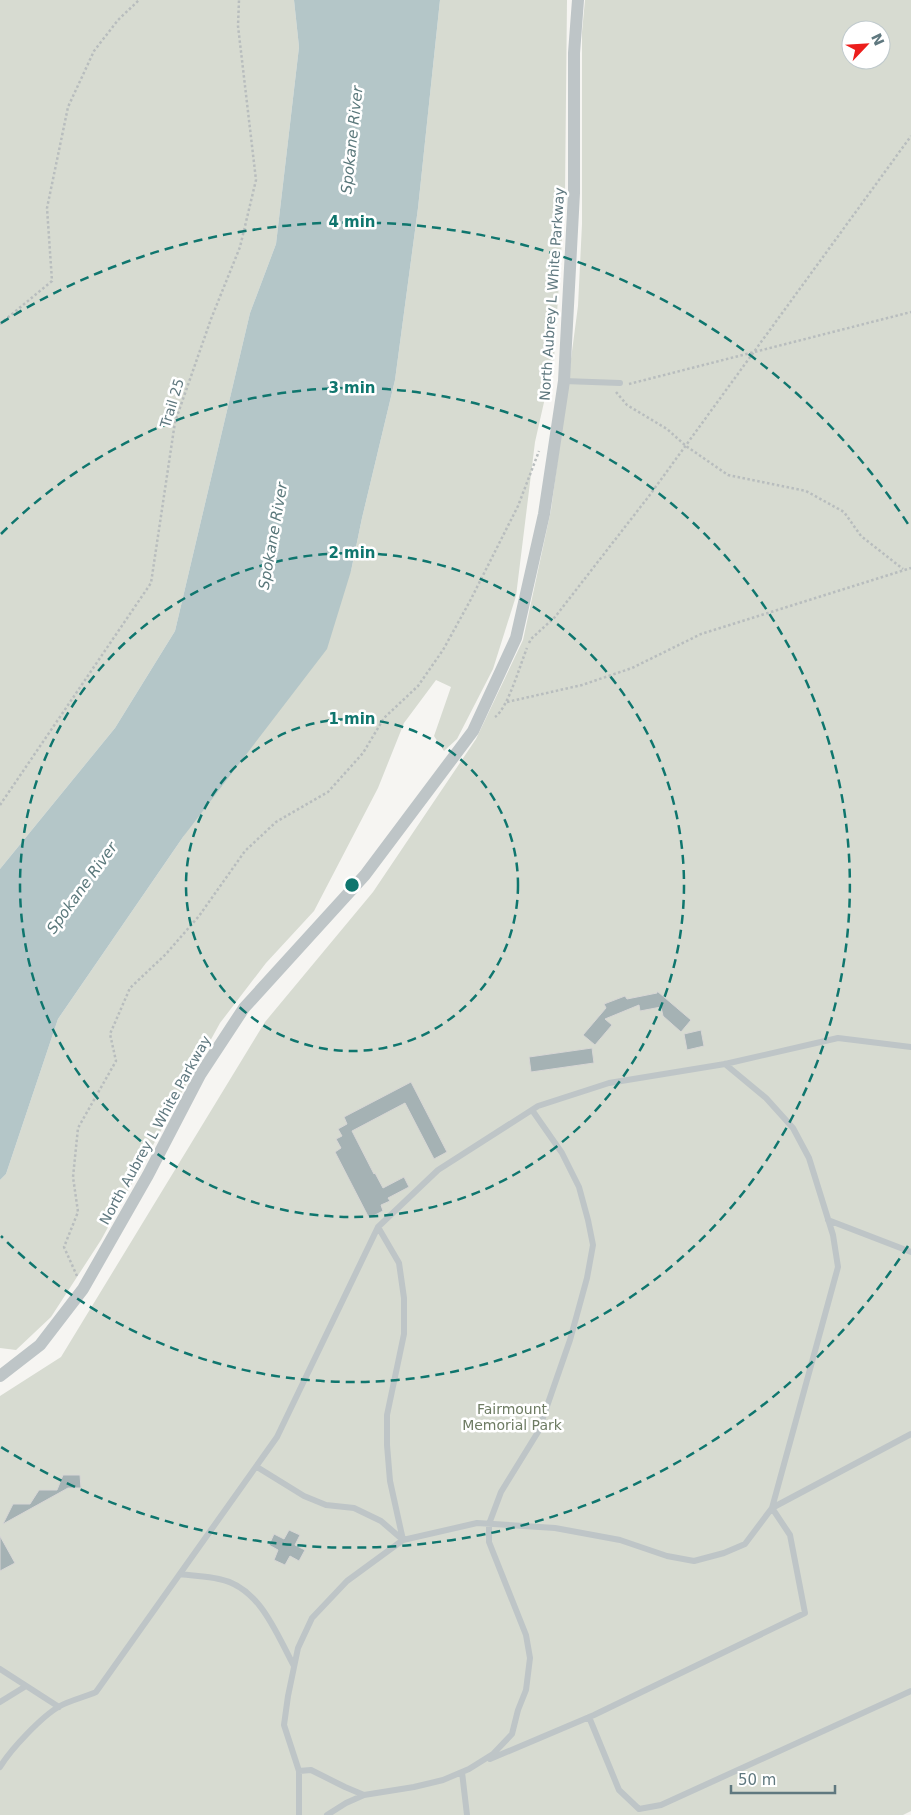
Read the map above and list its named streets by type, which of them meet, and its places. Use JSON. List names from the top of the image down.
{
  "streets": {
    "street": ["North Aubrey L White Parkway"],
    "path": ["Trail 25"]
  },
  "water": ["Spokane River"],
  "parks": ["Fairmount Memorial Park"],
  "scale_bar": "50 m",
  "north": "top right",
  "rings": [
    "4 min",
    "3 min",
    "2 min",
    "1 min"
  ]
}
